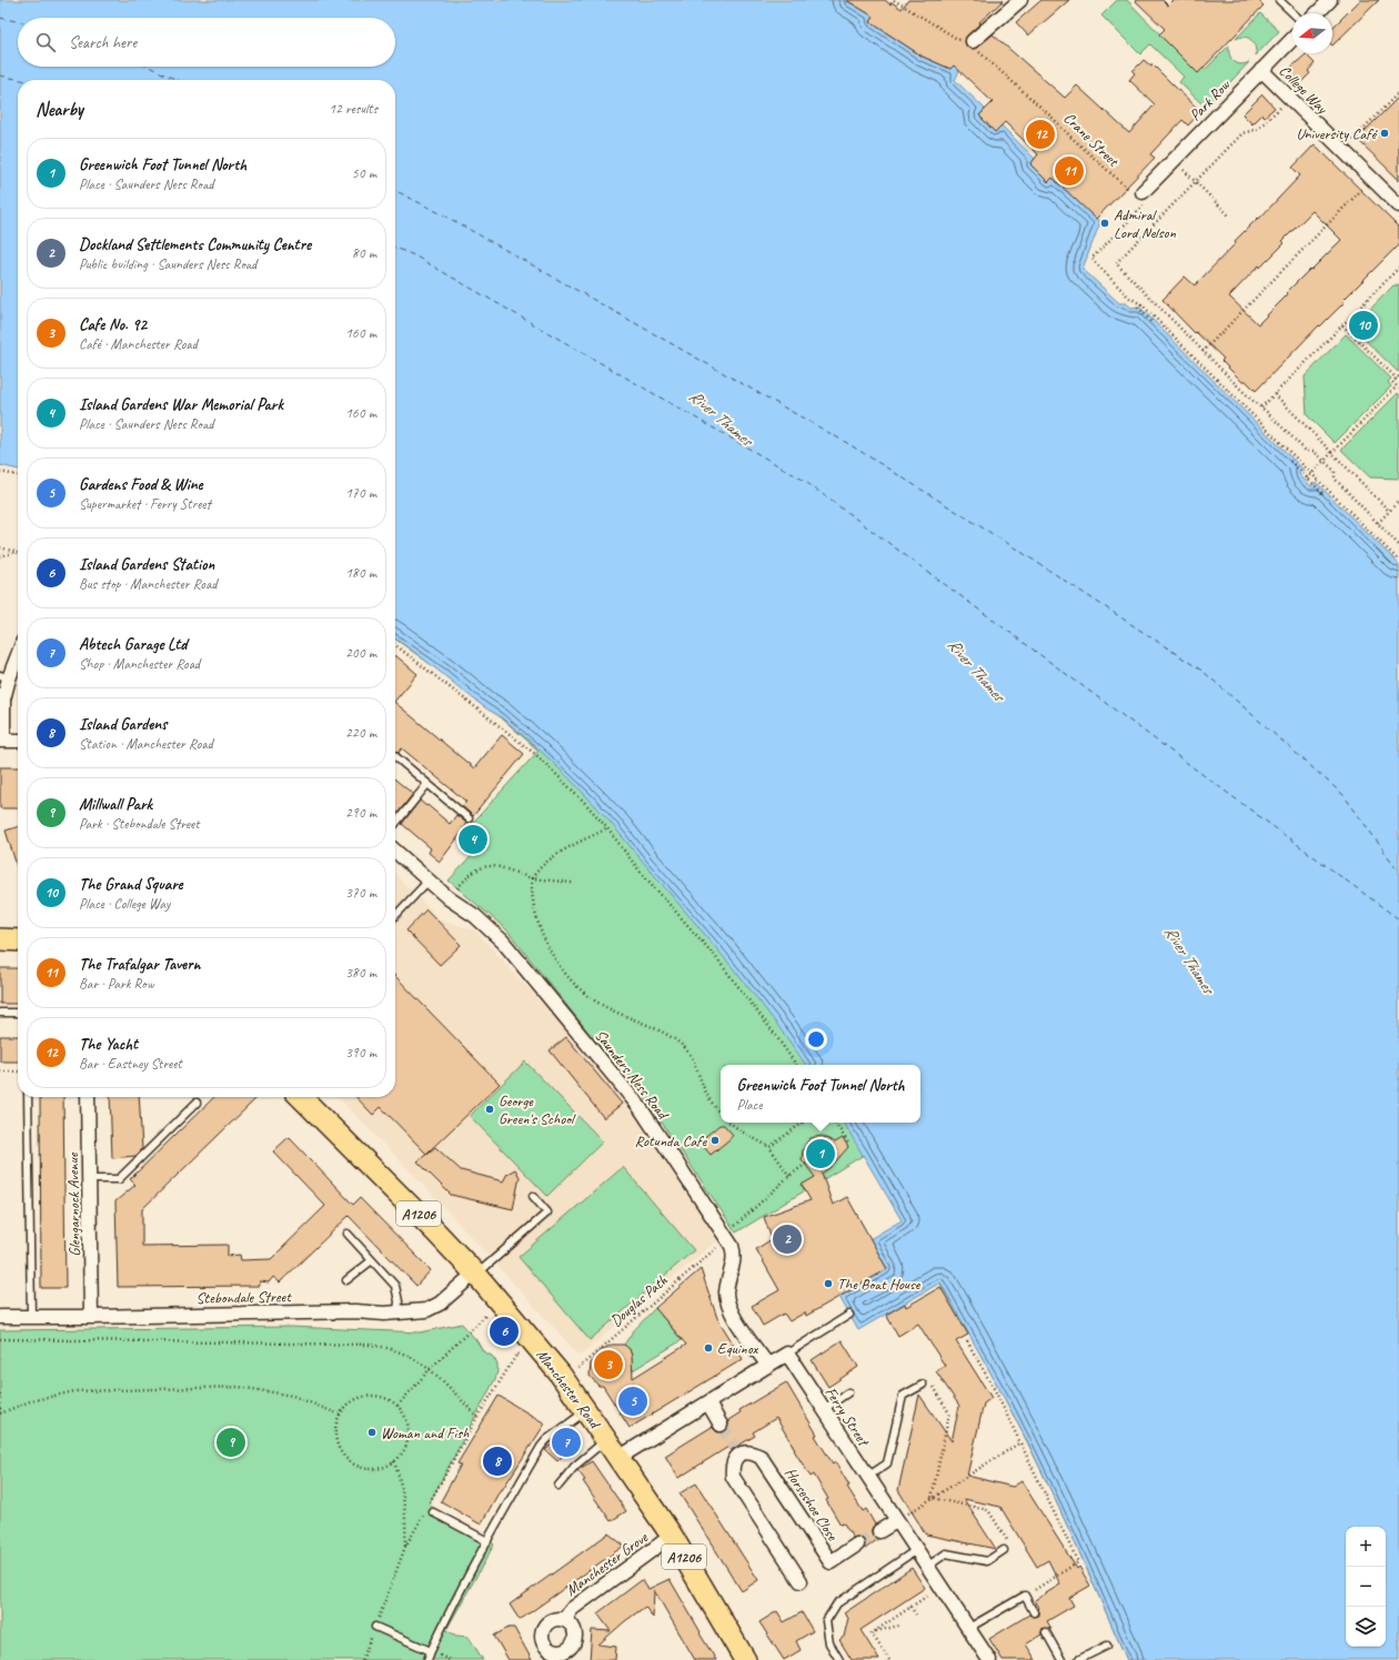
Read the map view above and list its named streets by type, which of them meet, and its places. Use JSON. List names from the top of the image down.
{
  "streets": {
    "main road": ["A1206", "Manchester Road"],
    "street": [
      "College Way",
      "Park Row",
      "Saunders Ness Road",
      "Glengarnock Avenue",
      "Stebondale Street",
      "Ferry Street",
      "Horseshoe Close",
      "Manchester Grove"
    ],
    "path": ["Crane Street", "Douglas Path"]
  },
  "crossings": [
    ["College Way", "Park Row"],
    ["Park Row", "Crane Street"],
    ["Glengarnock Avenue", "Stebondale Street"],
    ["Stebondale Street", "Manchester Road"],
    ["Manchester Road", "Manchester Grove"]
  ],
  "water": ["River Thames"],
  "places": [
    "University Café",
    "Admiral Lord Nelson",
    "George Green's School",
    "Rotunda Cafe",
    "The Boat House",
    "Equinox",
    "Woman and Fish"
  ],
  "north": "left",
  "page": {
    "search": "Search here",
    "heading": ["Nearby", "12 results"],
    "pins": [
      "12",
      "11",
      "10",
      "4",
      "1",
      "2",
      "6",
      "3",
      "5",
      "7",
      "9",
      "8"
    ],
    "list": [
      {
        "mark": "1",
        "name": "Greenwich Foot Tunnel North",
        "note": "Place · Saunders Ness Road",
        "value": "50 m"
      },
      {
        "mark": "2",
        "name": "Dockland Settlements Community Centre",
        "note": "Public building · Saunders Ness Road",
        "value": "80 m"
      },
      {
        "mark": "3",
        "name": "Cafe No. 92",
        "note": "Café · Manchester Road",
        "value": "160 m"
      },
      {
        "mark": "4",
        "name": "Island Gardens War Memorial Park",
        "note": "Place · Saunders Ness Road",
        "value": "160 m"
      },
      {
        "mark": "5",
        "name": "Gardens Food & Wine",
        "note": "Supermarket · Ferry Street",
        "value": "170 m"
      },
      {
        "mark": "6",
        "name": "Island Gardens Station",
        "note": "Bus stop · Manchester Road",
        "value": "180 m"
      },
      {
        "mark": "7",
        "name": "Abtech Garage Ltd",
        "note": "Shop · Manchester Road",
        "value": "200 m"
      },
      {
        "mark": "8",
        "name": "Island Gardens",
        "note": "Station · Manchester Road",
        "value": "220 m"
      },
      {
        "mark": "9",
        "name": "Millwall Park",
        "note": "Park · Stebondale Street",
        "value": "290 m"
      },
      {
        "mark": "10",
        "name": "The Grand Square",
        "note": "Place · College Way",
        "value": "370 m"
      },
      {
        "mark": "11",
        "name": "The Trafalgar Tavern",
        "note": "Bar · Park Row",
        "value": "380 m"
      },
      {
        "mark": "12",
        "name": "The Yacht",
        "note": "Bar · Eastney Street",
        "value": "390 m"
      }
    ],
    "popup": ["Greenwich Foot Tunnel North", "Place"],
    "map_buttons": ["+", "−"]
  }
}
